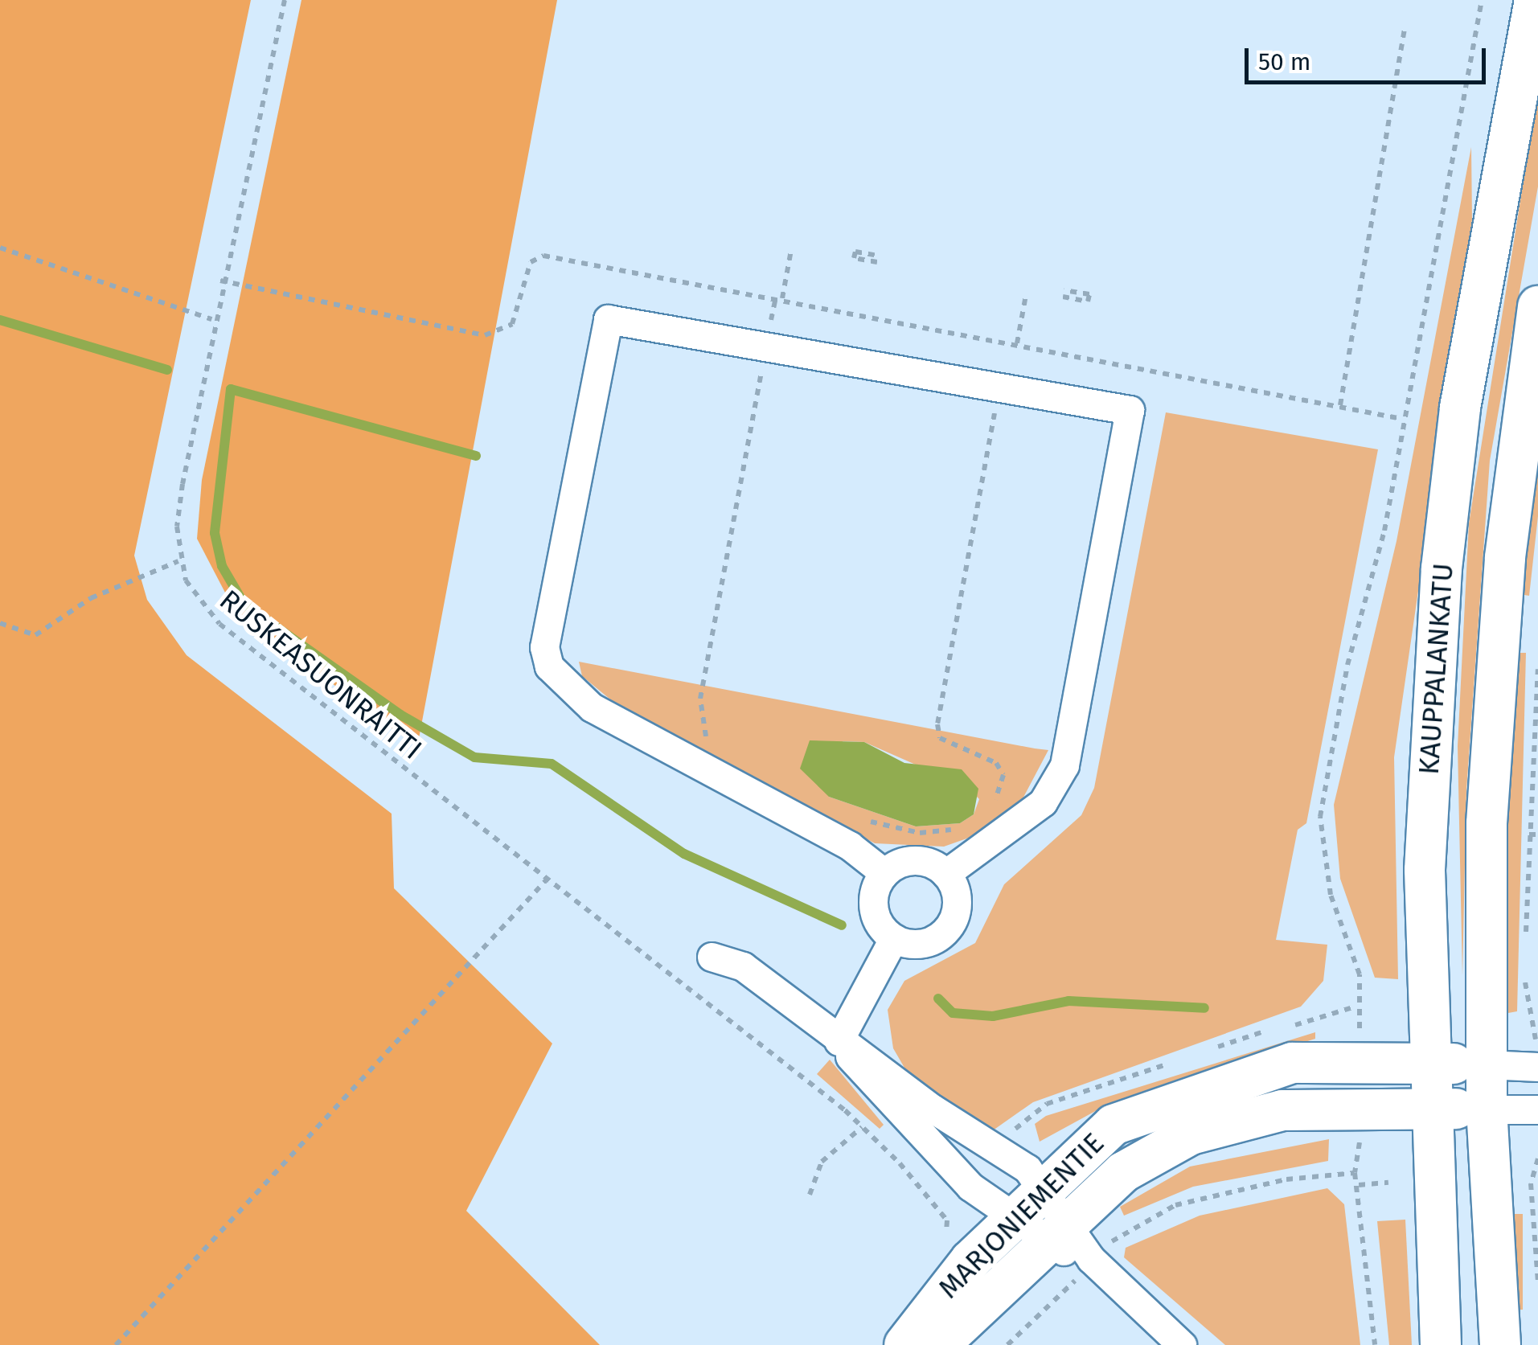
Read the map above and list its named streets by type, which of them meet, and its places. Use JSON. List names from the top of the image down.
{
  "streets": {
    "main road": ["KAUPPALANKATU", "MARJONIEMENTIE"],
    "path": ["RUSKEASUONRAITTI"]
  },
  "crossings": [
    ["KAUPPALANKATU", "MARJONIEMENTIE"]
  ],
  "scale_bar": "50 m"
}
